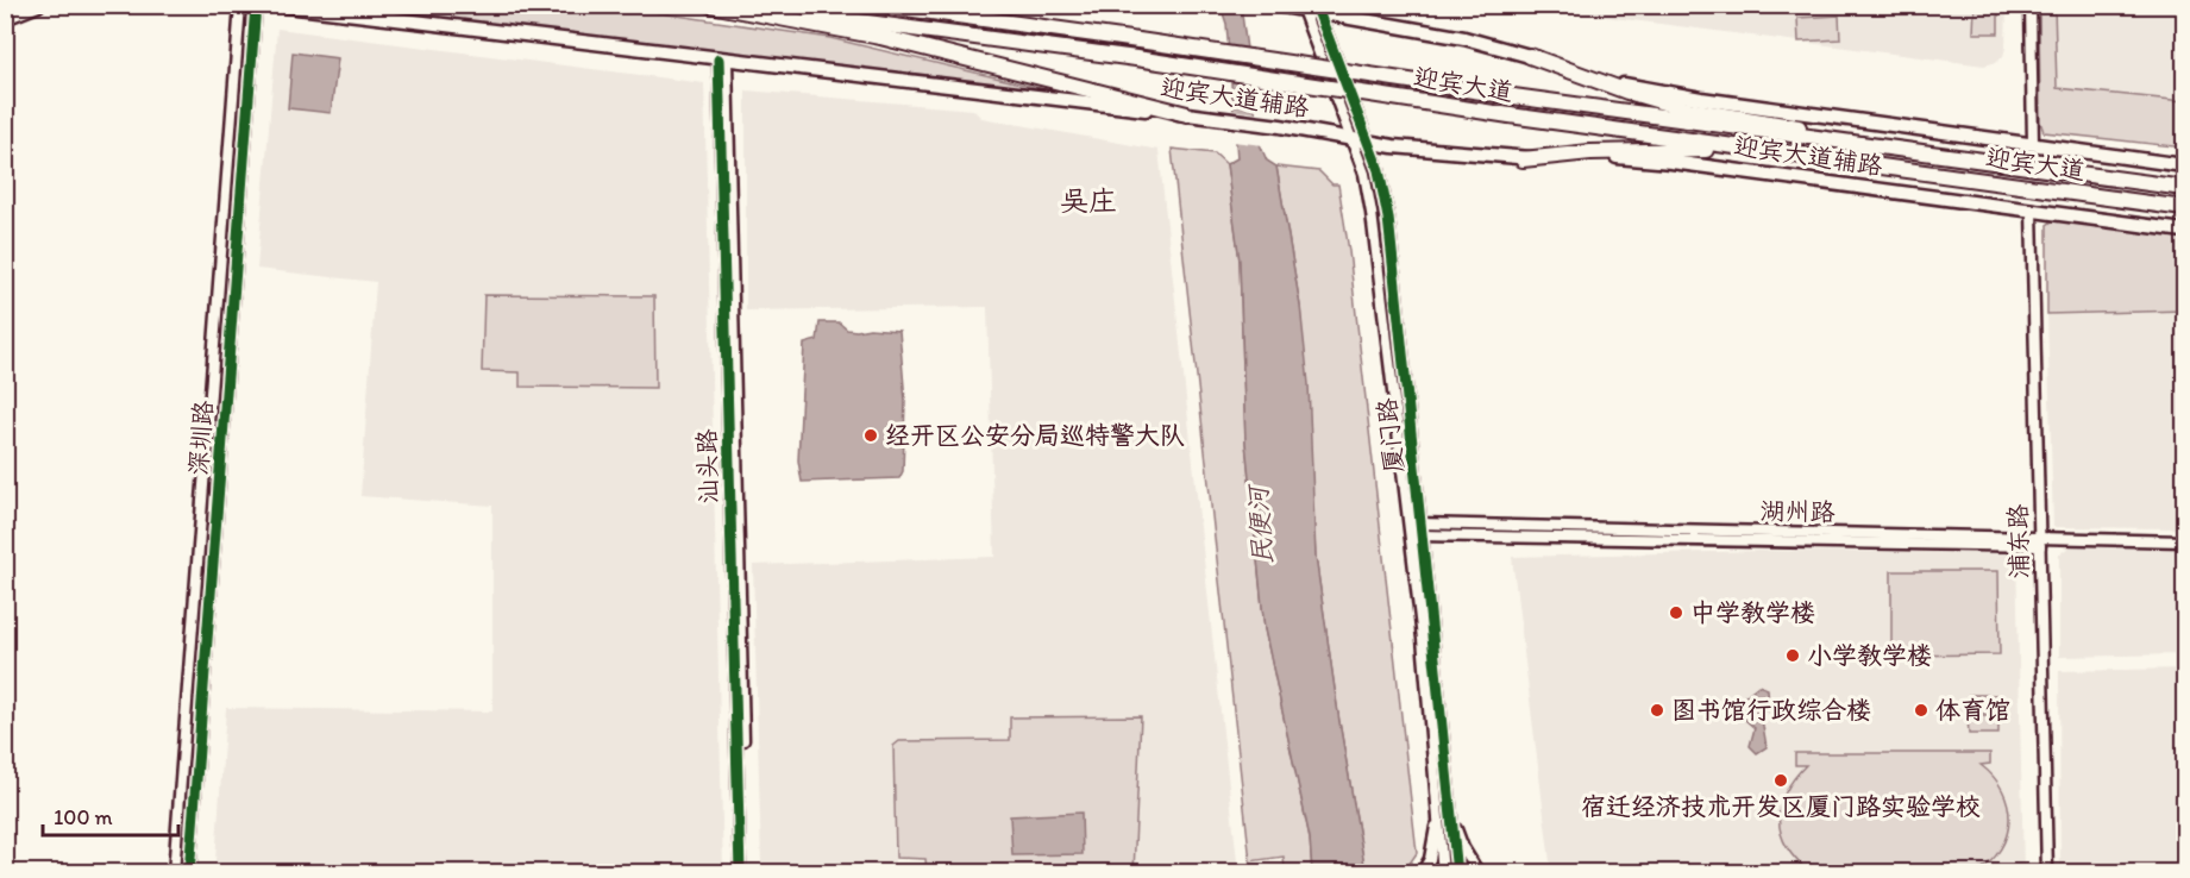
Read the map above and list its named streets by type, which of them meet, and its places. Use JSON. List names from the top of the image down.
{
  "streets": {
    "highway": ["迎宾大道"],
    "main road": ["迎宾大道辅路"],
    "street": [
      "厦门路",
      "深圳路",
      "汕头路",
      "湖州路",
      "浦东路"
    ]
  },
  "crossings": [
    ["迎宾大道辅路", "厦门路"],
    ["迎宾大道辅路", "汕头路"],
    ["迎宾大道辅路", "浦东路"],
    ["厦门路", "湖州路"],
    ["湖州路", "浦东路"]
  ],
  "districts": ["吴庄"],
  "water": ["民便河"],
  "places": [
    "经开区公安分局巡特警大队",
    "中学教学楼",
    "小学教学楼",
    "图书馆行政综合楼",
    "体育馆",
    "宿迁经济技术开发区厦门路实验学校"
  ],
  "scale_bar": "100 m"
}
